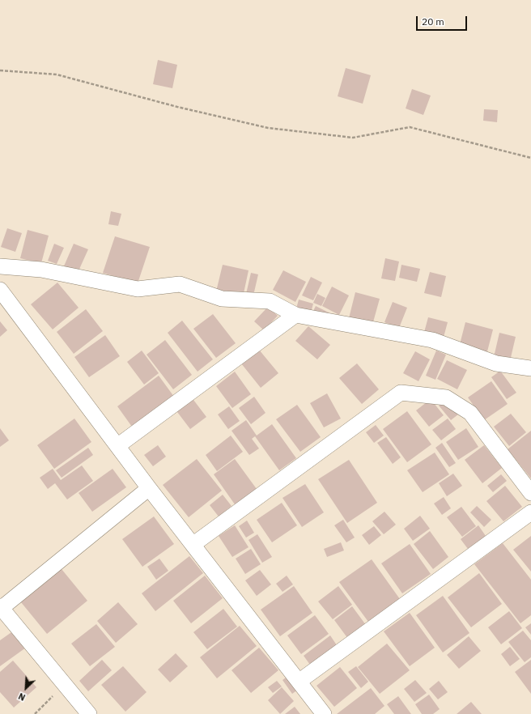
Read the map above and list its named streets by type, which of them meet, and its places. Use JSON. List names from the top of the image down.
{
  "scale_bar": "20 m",
  "north": "bottom left"
}
